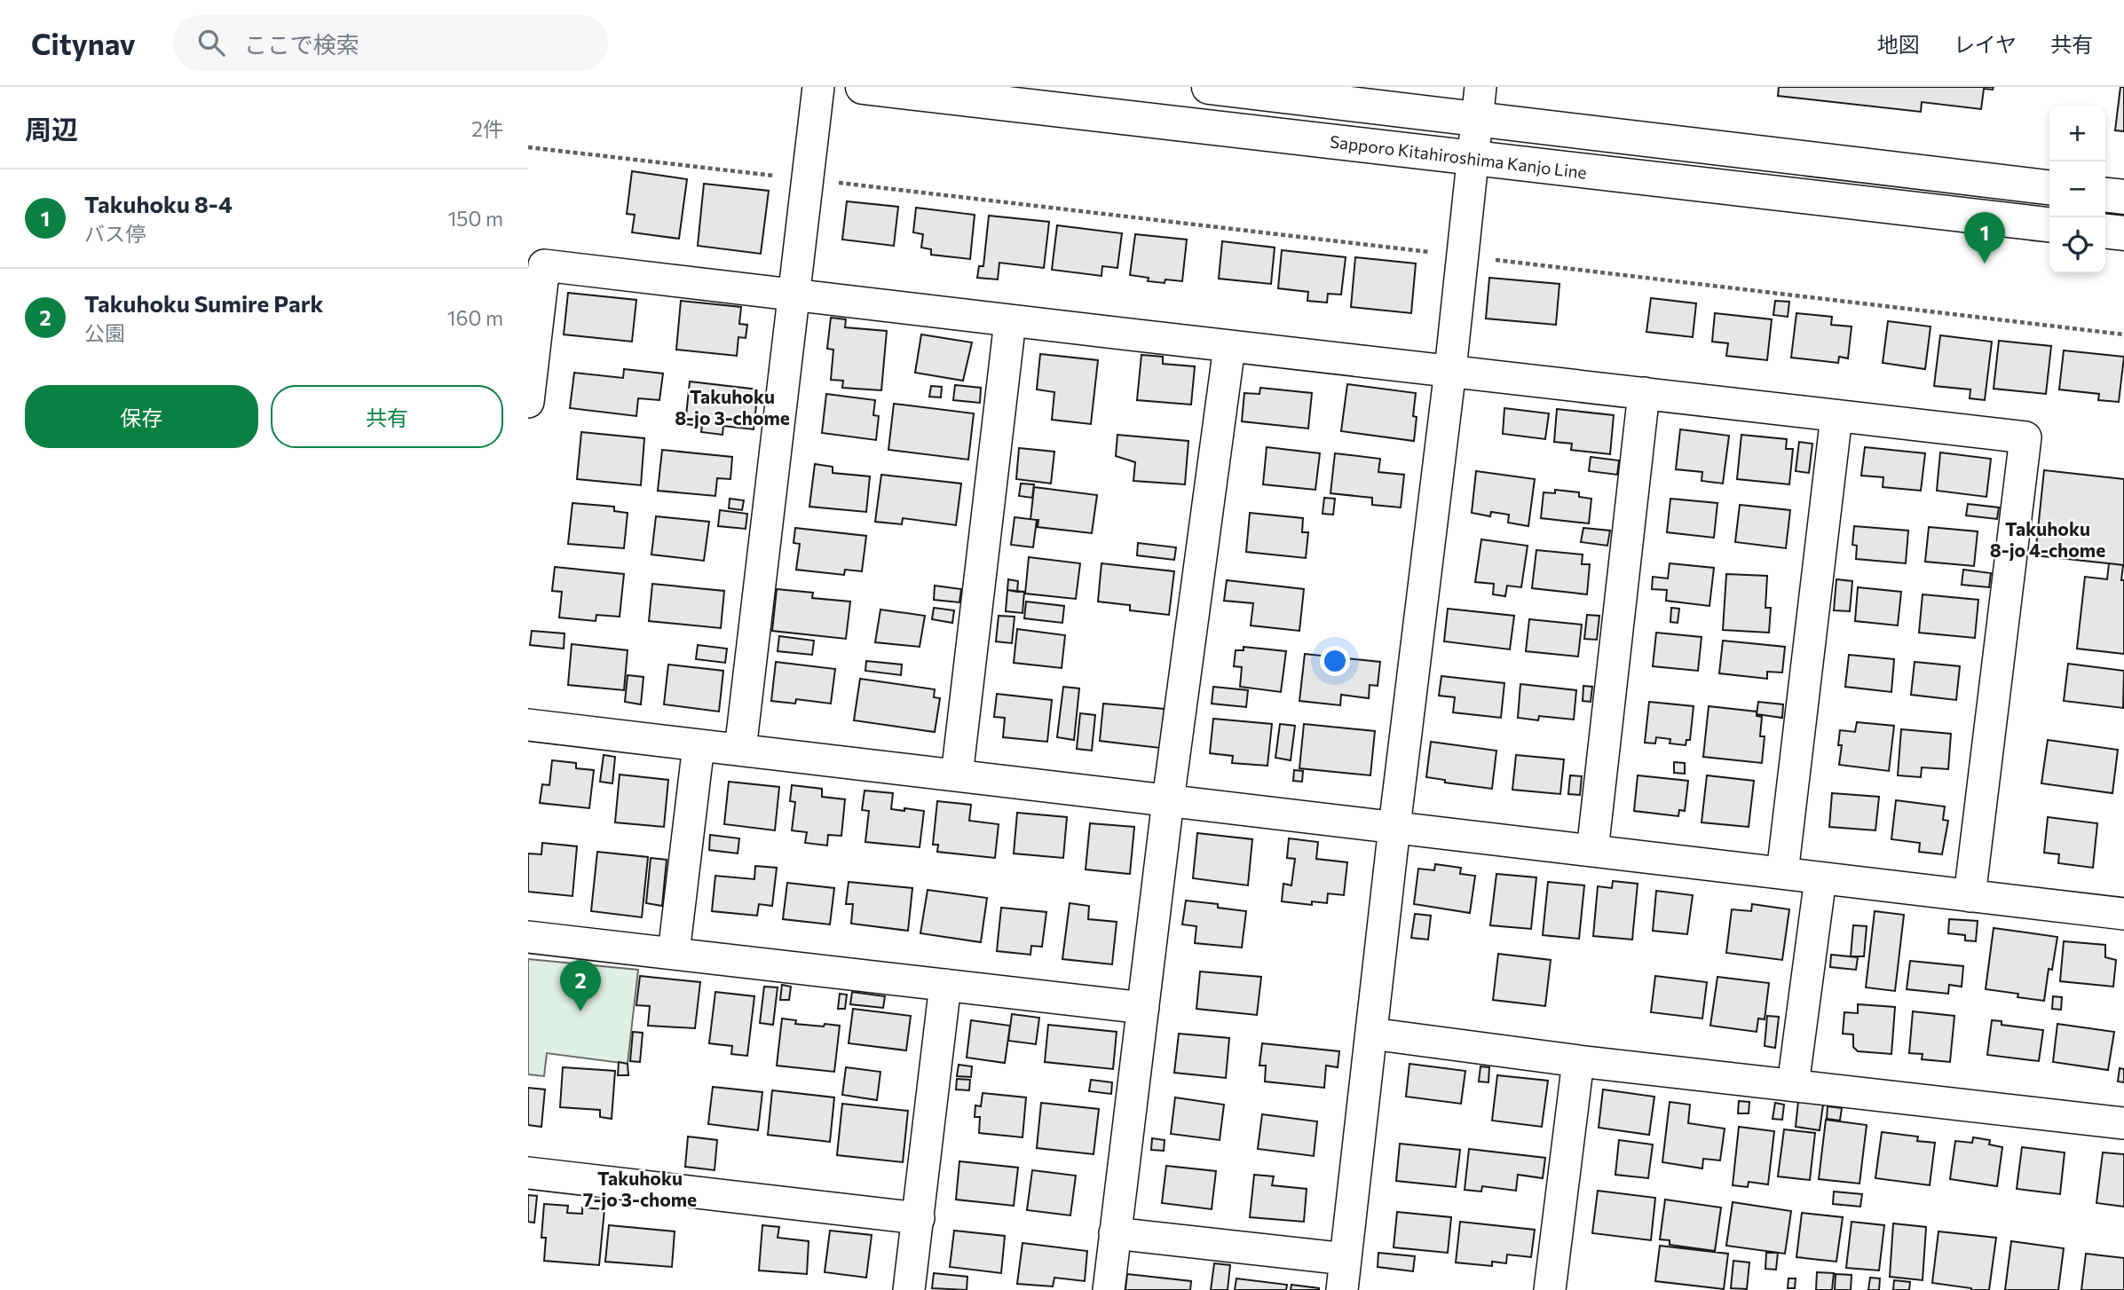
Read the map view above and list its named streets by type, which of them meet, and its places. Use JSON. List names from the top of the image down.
{
  "streets": {
    "main road": ["Sapporo Kitahiroshima Kanjo Line"]
  },
  "districts": ["Takuhoku 8-jo 3-chome", "Takuhoku 8-jo 4-chome", "Takuhoku 7-jo 3-chome"],
  "page": {
    "header": "Citynav",
    "search": "ここで検索",
    "nav": ["地図", "レイヤ", "共有"],
    "heading": ["周辺", "2件"],
    "map_buttons": ["+", "−"],
    "list": [
      {
        "mark": "1",
        "name": "Takuhoku 8-4",
        "note": "バス停",
        "value": "150 m"
      },
      {
        "mark": "2",
        "name": "Takuhoku Sumire Park",
        "note": "公園",
        "value": "160 m"
      }
    ],
    "pins": ["1", "2"],
    "buttons": ["保存", "共有"]
  }
}
